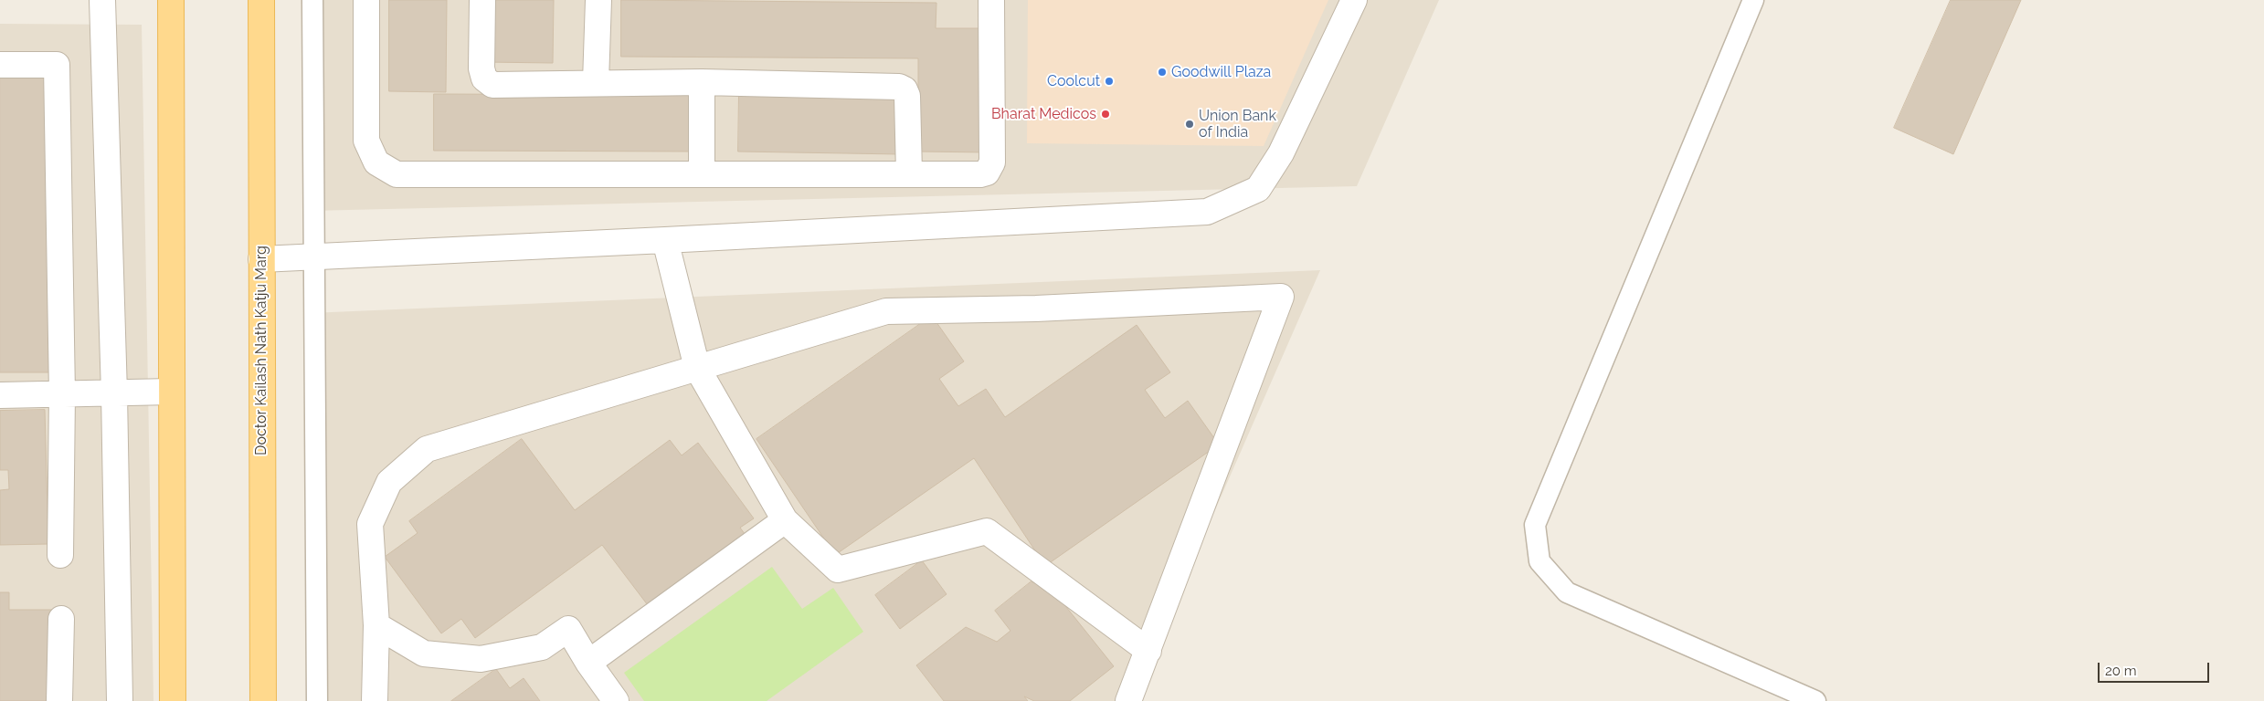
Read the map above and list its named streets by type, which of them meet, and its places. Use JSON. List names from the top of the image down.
{
  "streets": {
    "main road": ["Doctor Kailash Nath Katju Marg"]
  },
  "places": [
    "Goodwill Plaza",
    "Coolcut",
    "Bharat Medicos",
    "Union Bank of India"
  ],
  "scale_bar": "20 m"
}
